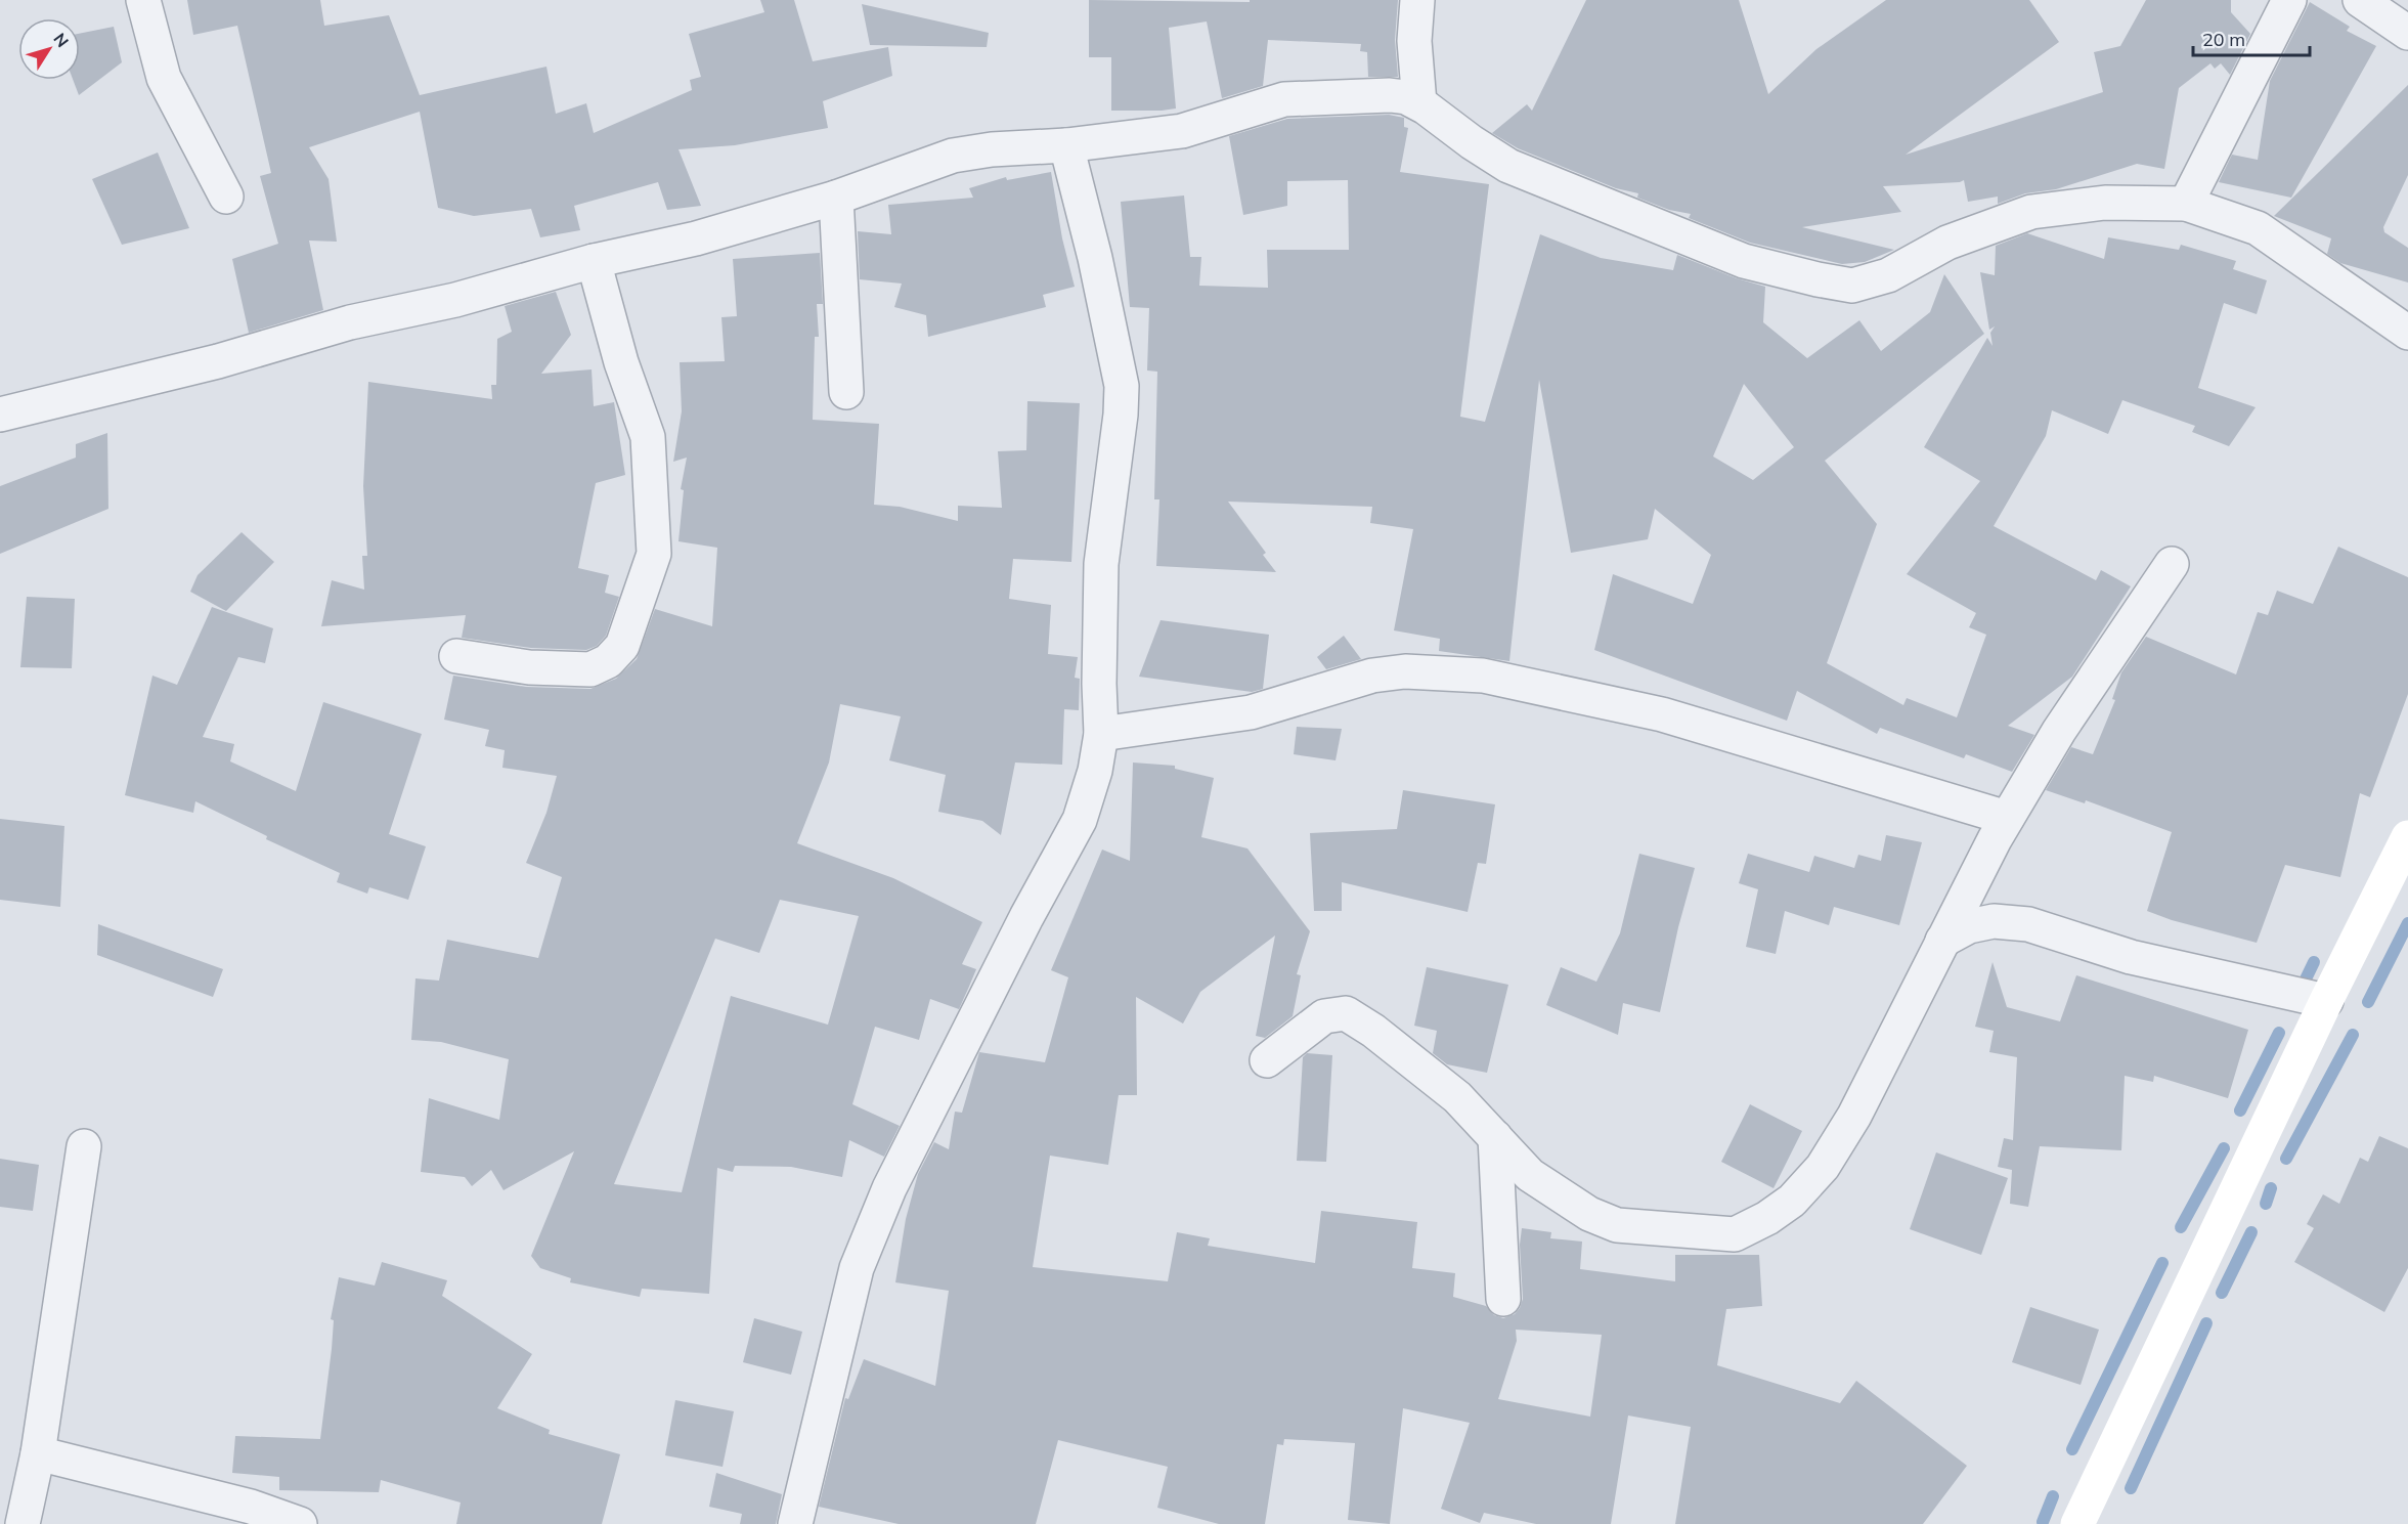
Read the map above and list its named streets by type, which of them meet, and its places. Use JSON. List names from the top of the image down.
{
  "scale_bar": "20 m",
  "north": "top right"
}
